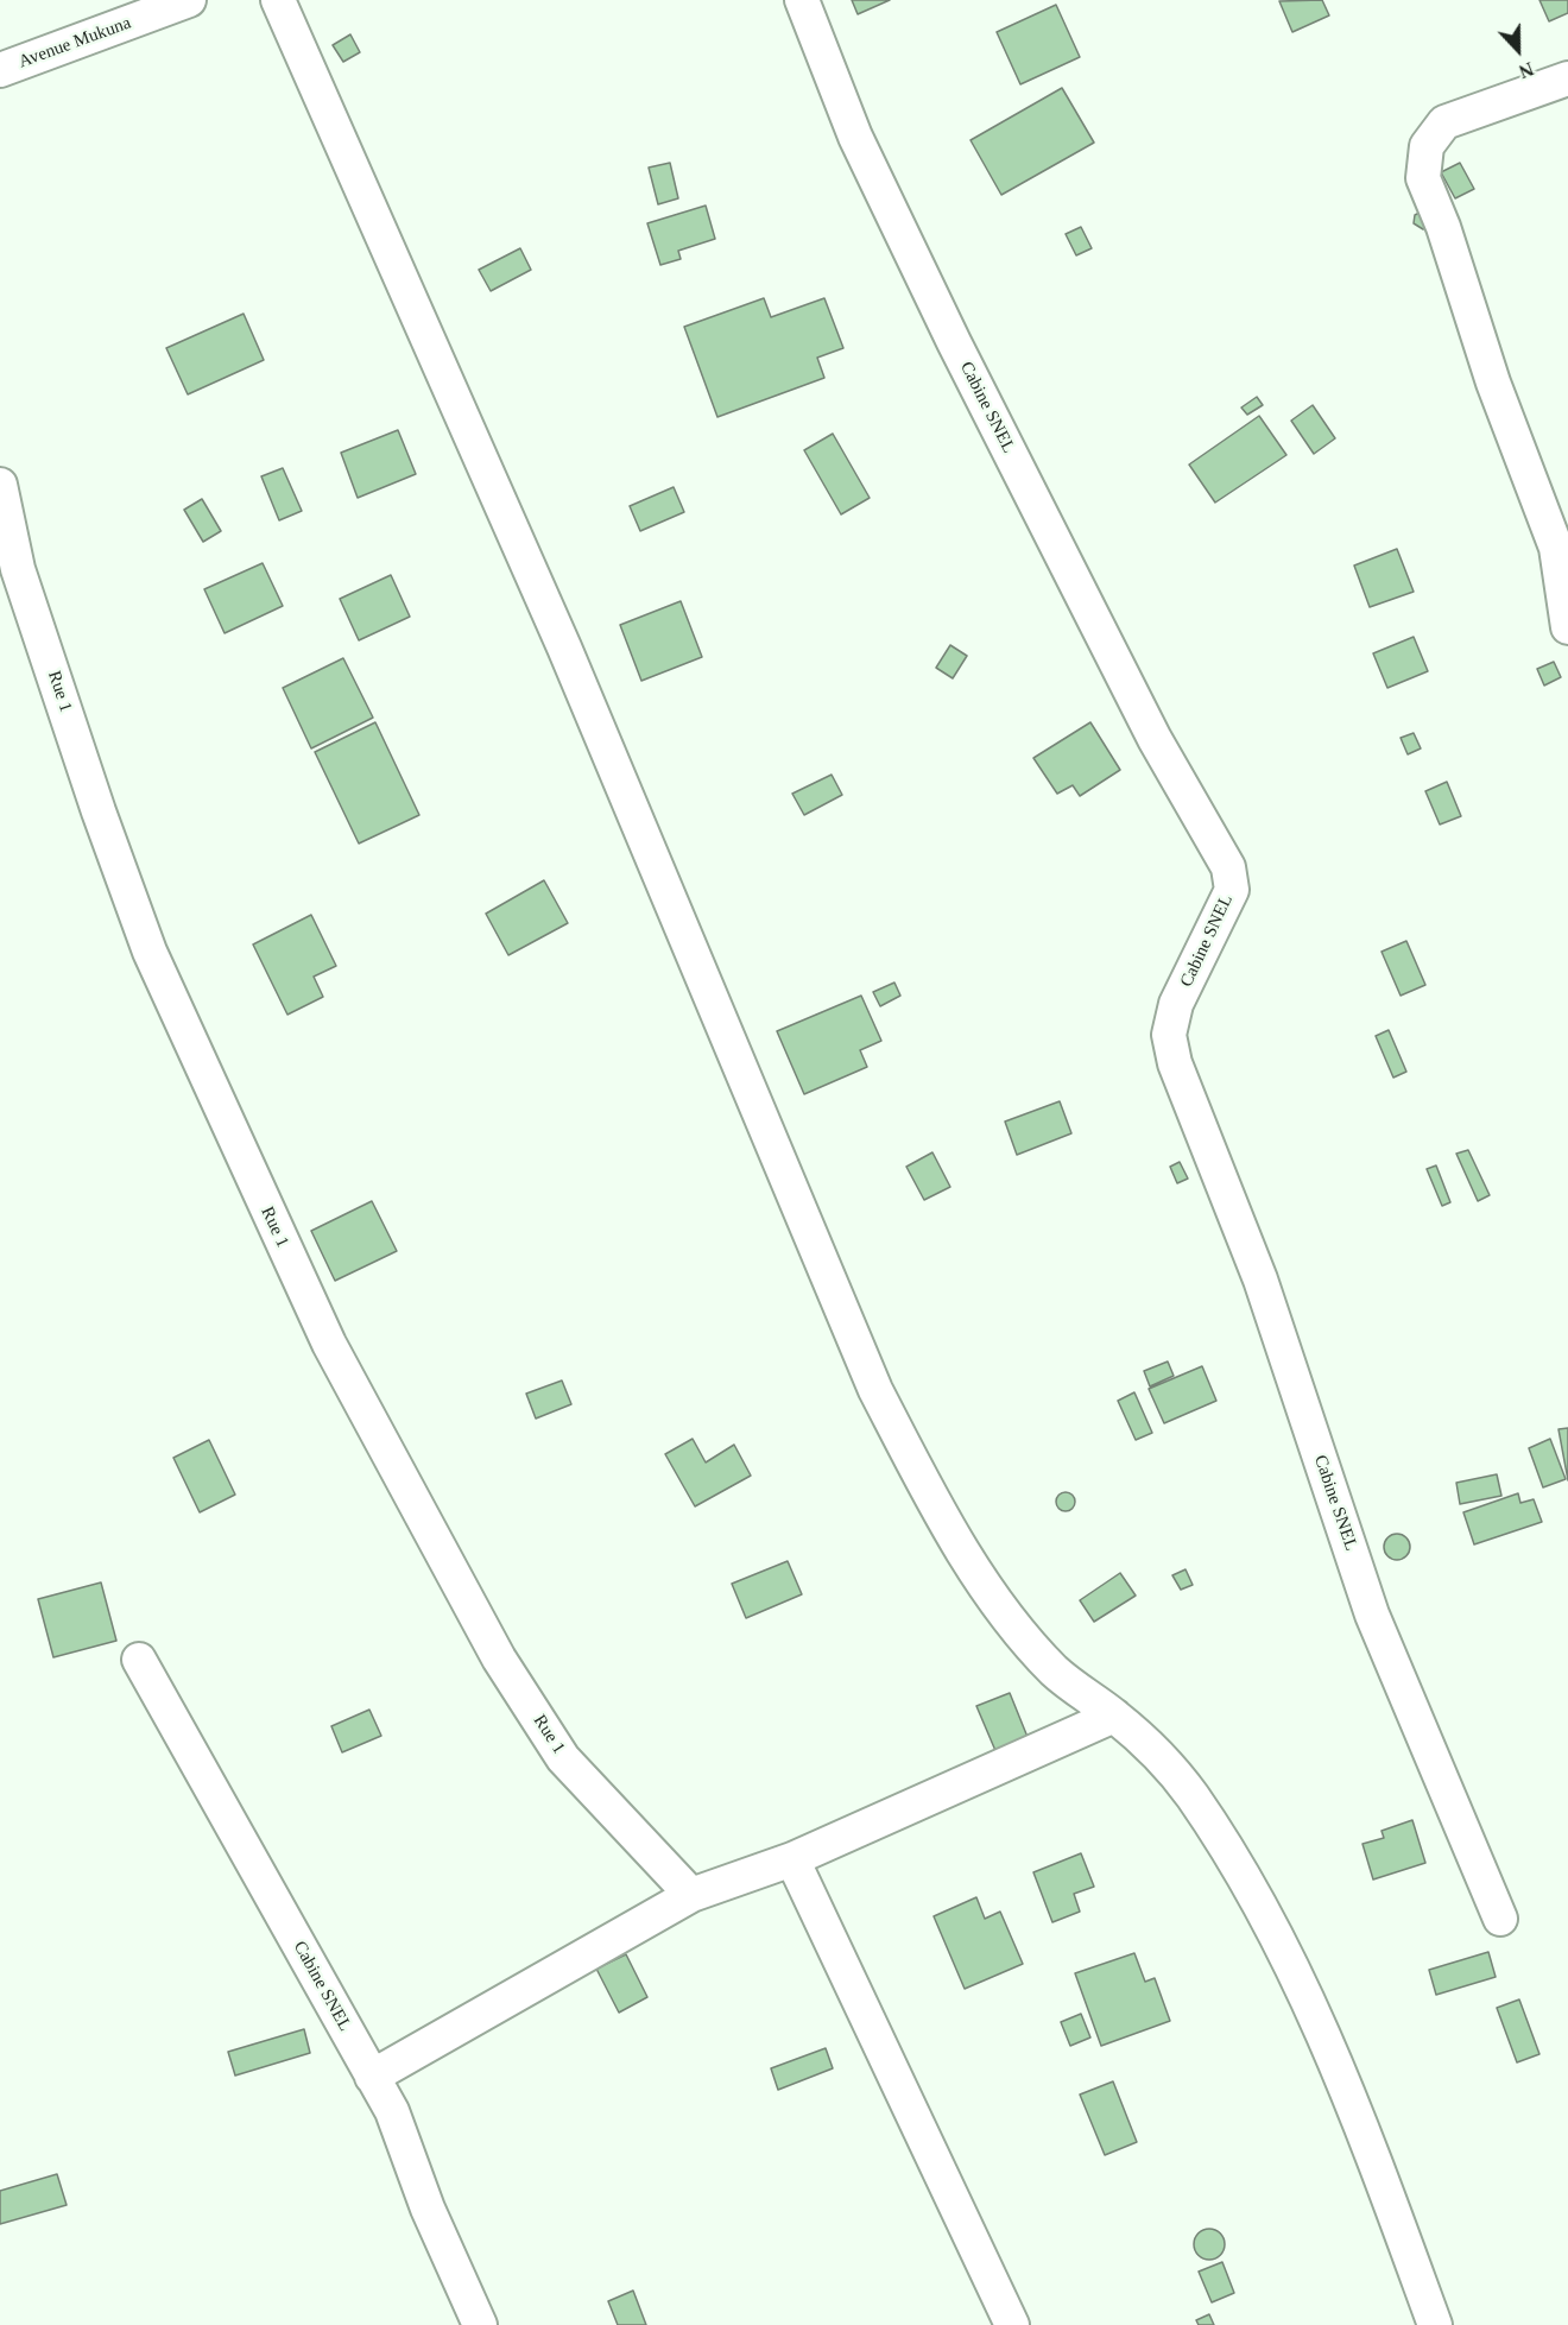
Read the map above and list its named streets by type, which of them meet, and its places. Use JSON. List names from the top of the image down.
{
  "streets": {
    "street": ["Avenue Mukuna", "Cabine SNEL", "Rue 1"]
  },
  "north": "bottom"
}
